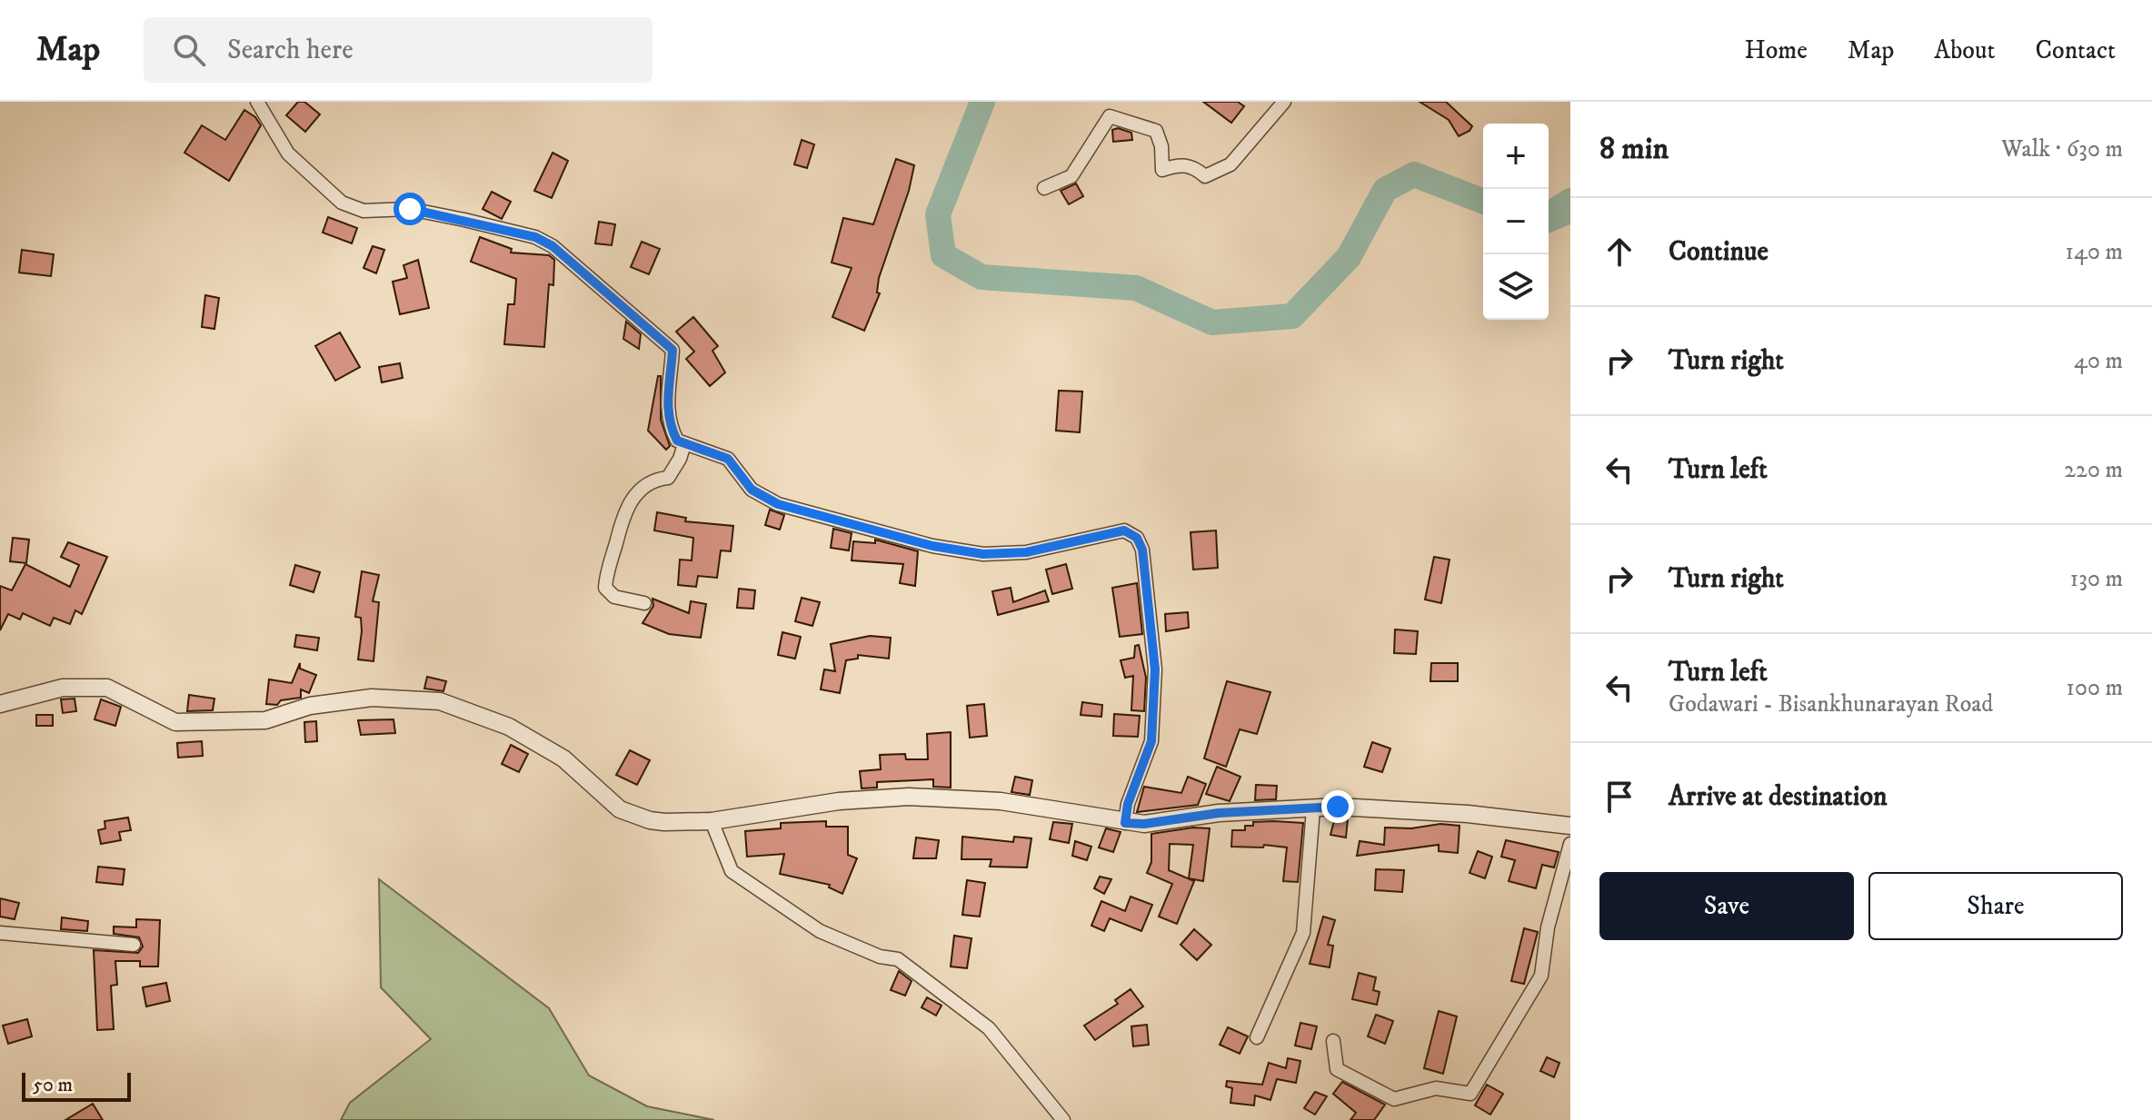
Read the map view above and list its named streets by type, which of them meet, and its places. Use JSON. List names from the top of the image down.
{
  "scale_bar": "50 m",
  "page": {
    "header": "Map",
    "search": "Search here",
    "nav": [
      "Home",
      "Map",
      "About",
      "Contact"
    ],
    "heading": ["8 min", "Walk · 630 m"],
    "map_buttons": ["+", "−"],
    "list": [
      ["Continue", "140 m"],
      ["Turn right", "40 m"],
      ["Turn left", "220 m"],
      ["Turn right", "130 m"],
      ["Turn left", "Godawari - Bisankhunarayan Road", "100 m"],
      "Arrive at destination"
    ],
    "buttons": ["Save", "Share"],
    "scale": "50 m"
  }
}
